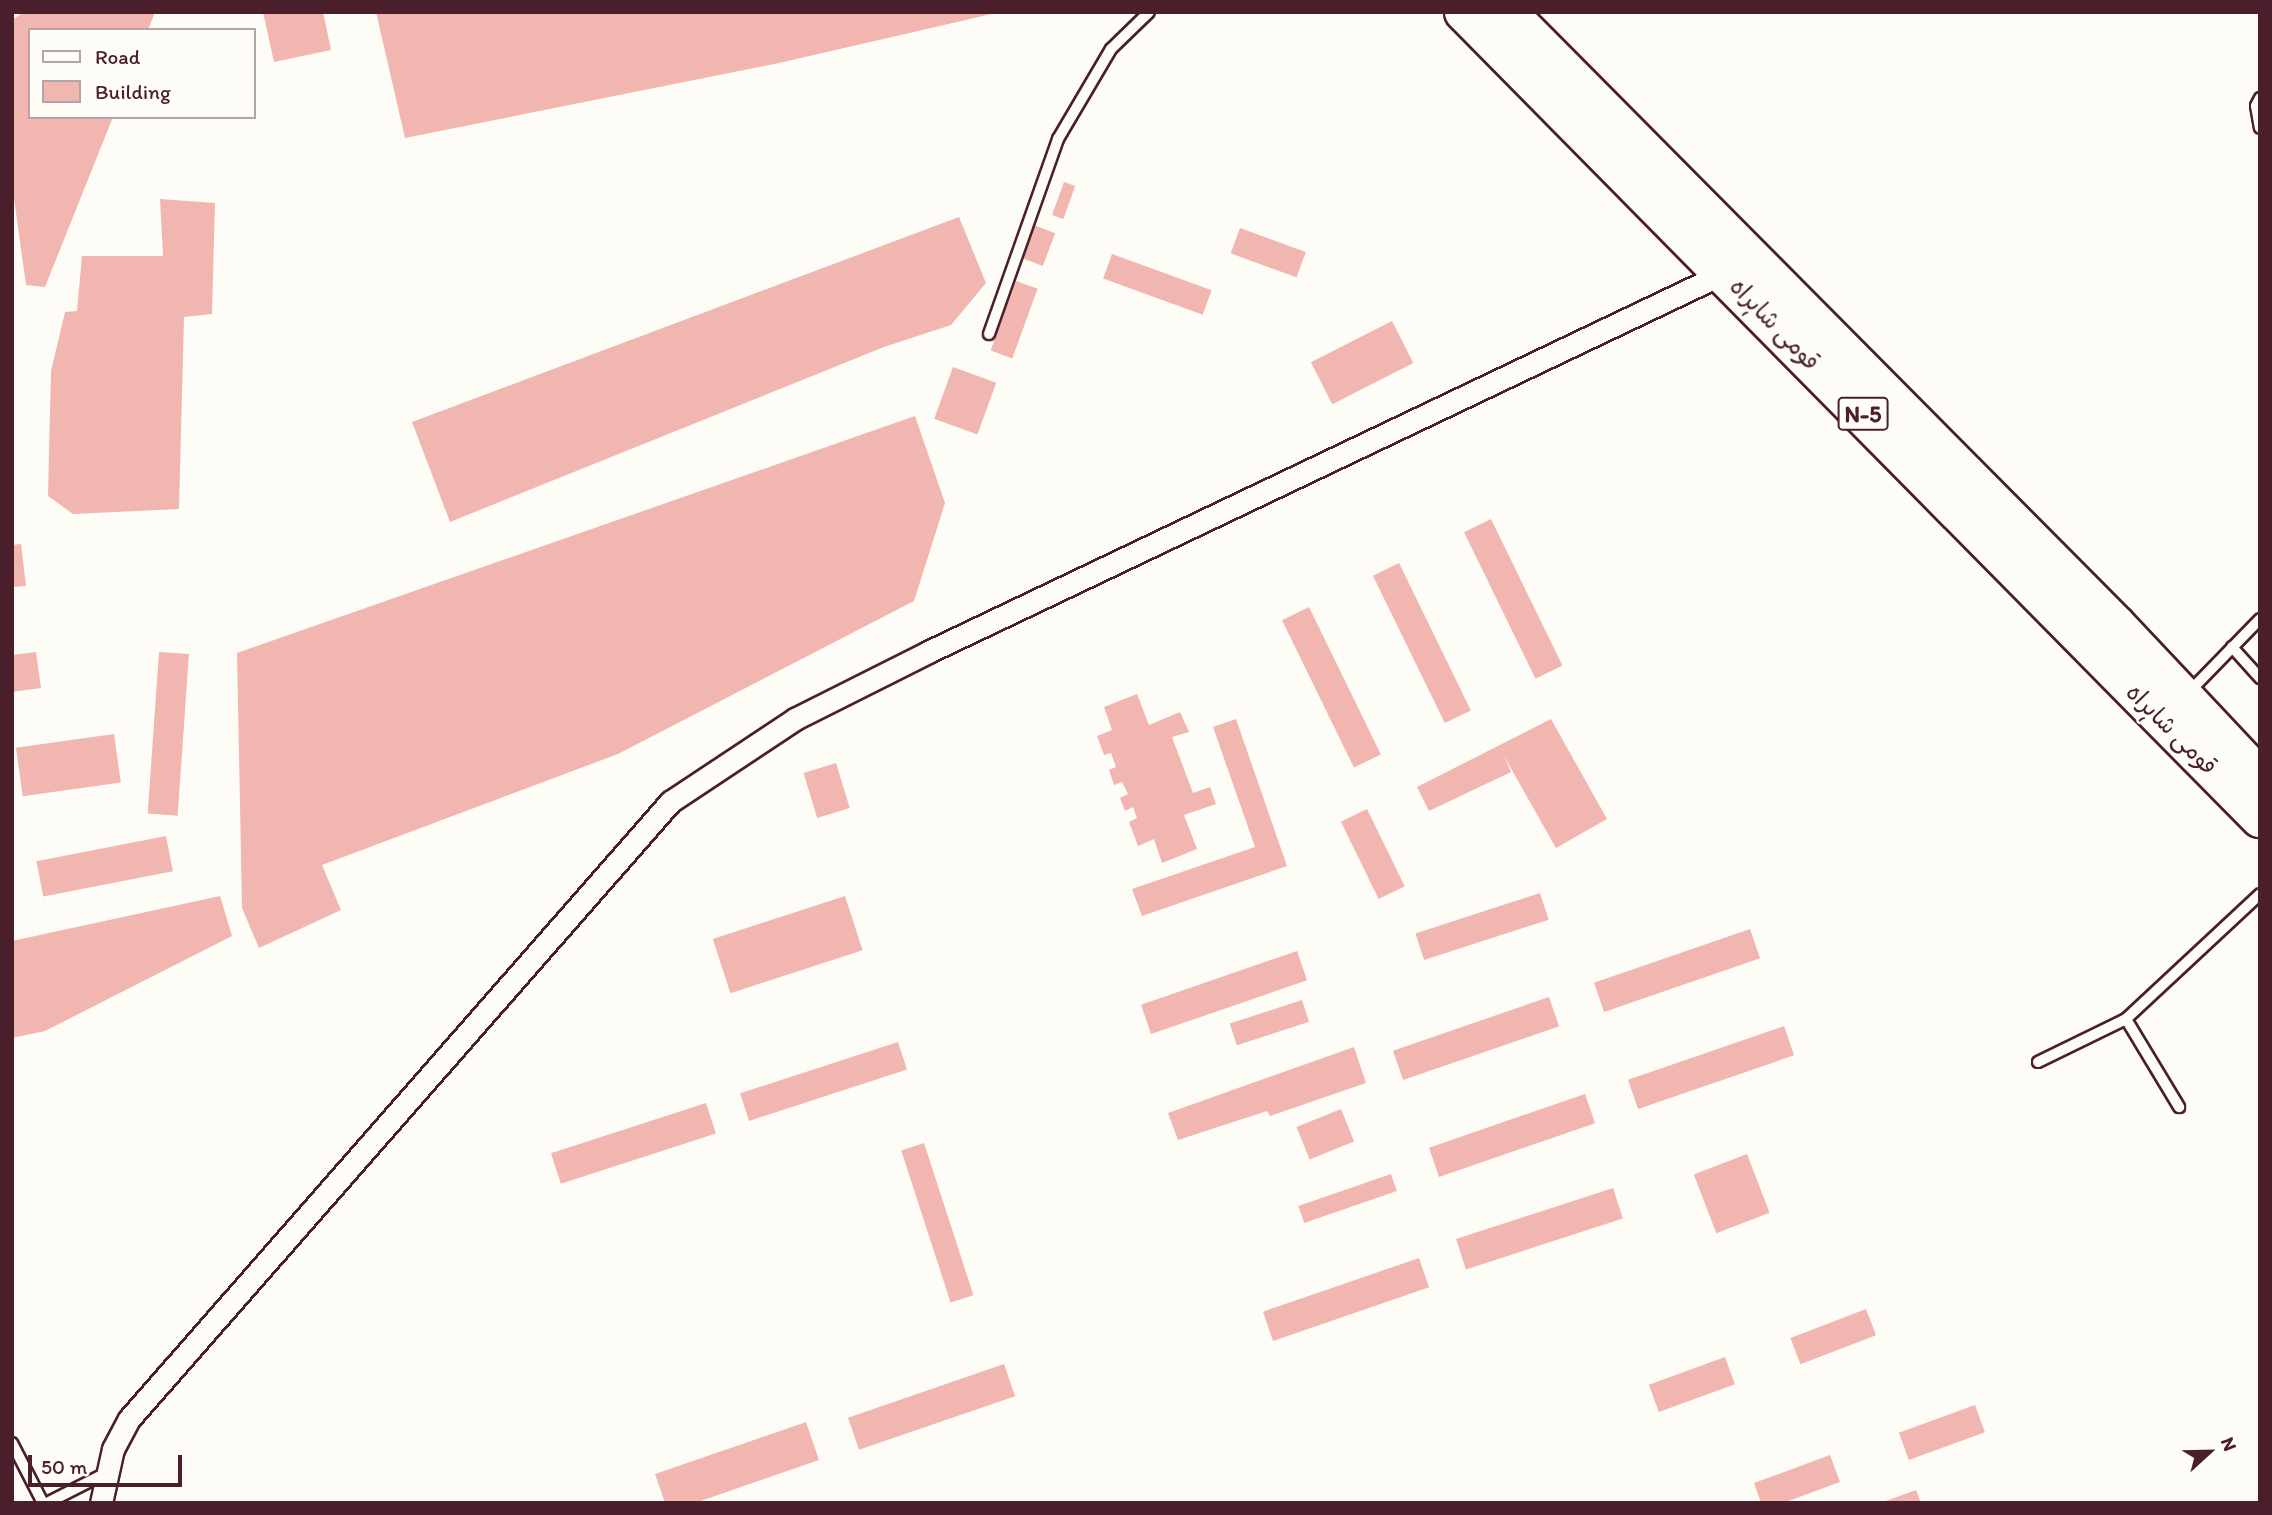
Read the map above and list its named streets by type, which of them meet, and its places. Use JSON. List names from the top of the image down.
{
  "streets": {
    "highway": ["قومی شاہراہ", "N-5"]
  },
  "legend": ["Road", "Building"],
  "scale_bar": "50 m",
  "north": "right"
}
